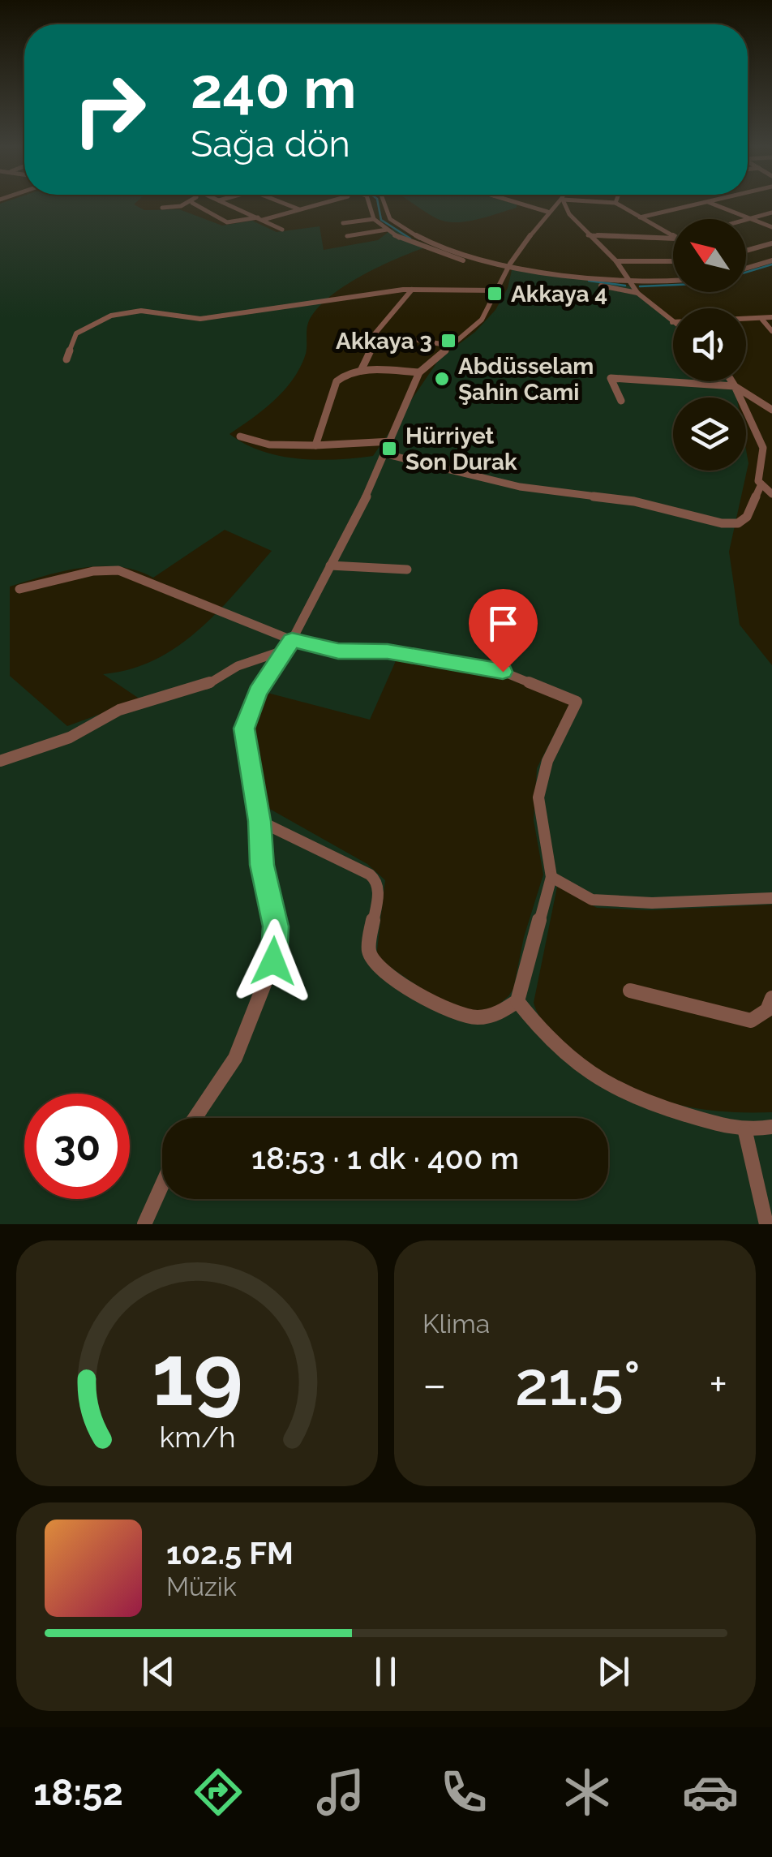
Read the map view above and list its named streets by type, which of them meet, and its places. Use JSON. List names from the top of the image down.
{
  "places": {
    "transit": ["Akkaya 4", "Akkaya 3", "Hürriyet Son Durak"],
    "other": ["Abdüsselam Şahin Cami"]
  },
  "north": "top left",
  "page": {
    "turn": ["240 m", "Sağa dön"],
    "limit": "30",
    "trip": "18:53 · 1 dk · 400 m",
    "tile": "Klima",
    "heat": ["−", "21.5°", "+"],
    "song": ["102.5 FM", "Müzik"],
    "tabs": "18:52",
    "gauge": ["19", "km/h"]
  }
}
